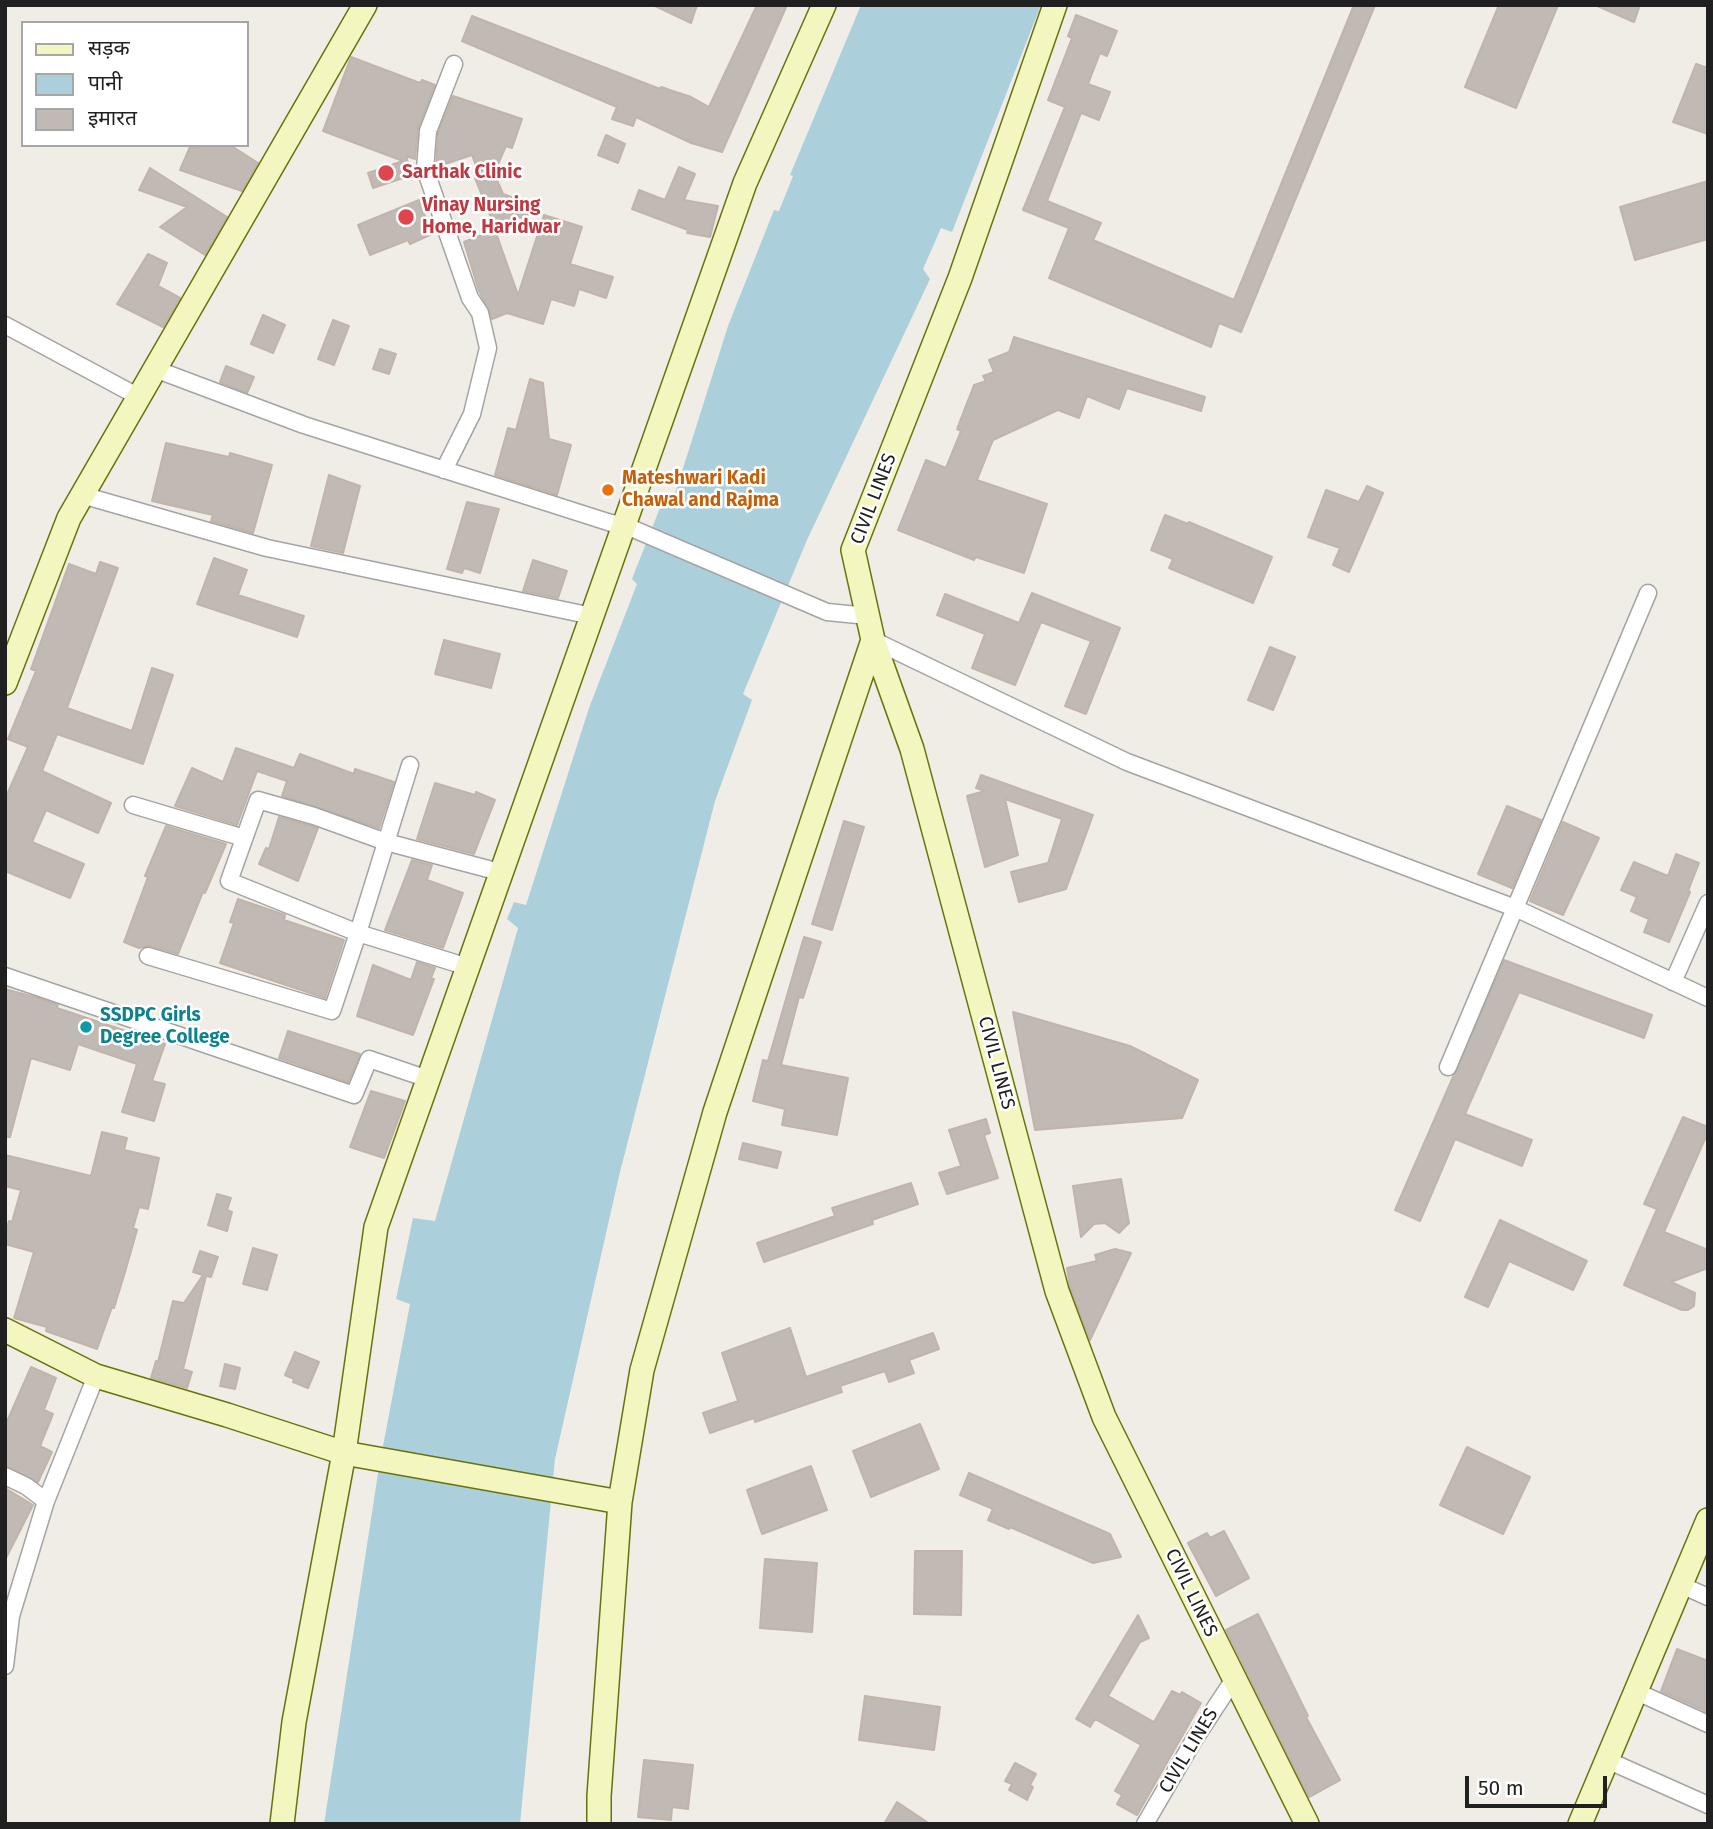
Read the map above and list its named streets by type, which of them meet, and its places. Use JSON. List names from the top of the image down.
{
  "streets": {
    "street": ["CIVIL LINES"]
  },
  "places": [
    "Sarthak Clinic",
    "Vinay Nursing Home, Haridwar",
    "Mateshwari Kadi Chawal and Rajma",
    "SSDPC Girls Degree College"
  ],
  "legend": ["सड़क", "पानी", "इमारत"],
  "scale_bar": "50 m"
}
